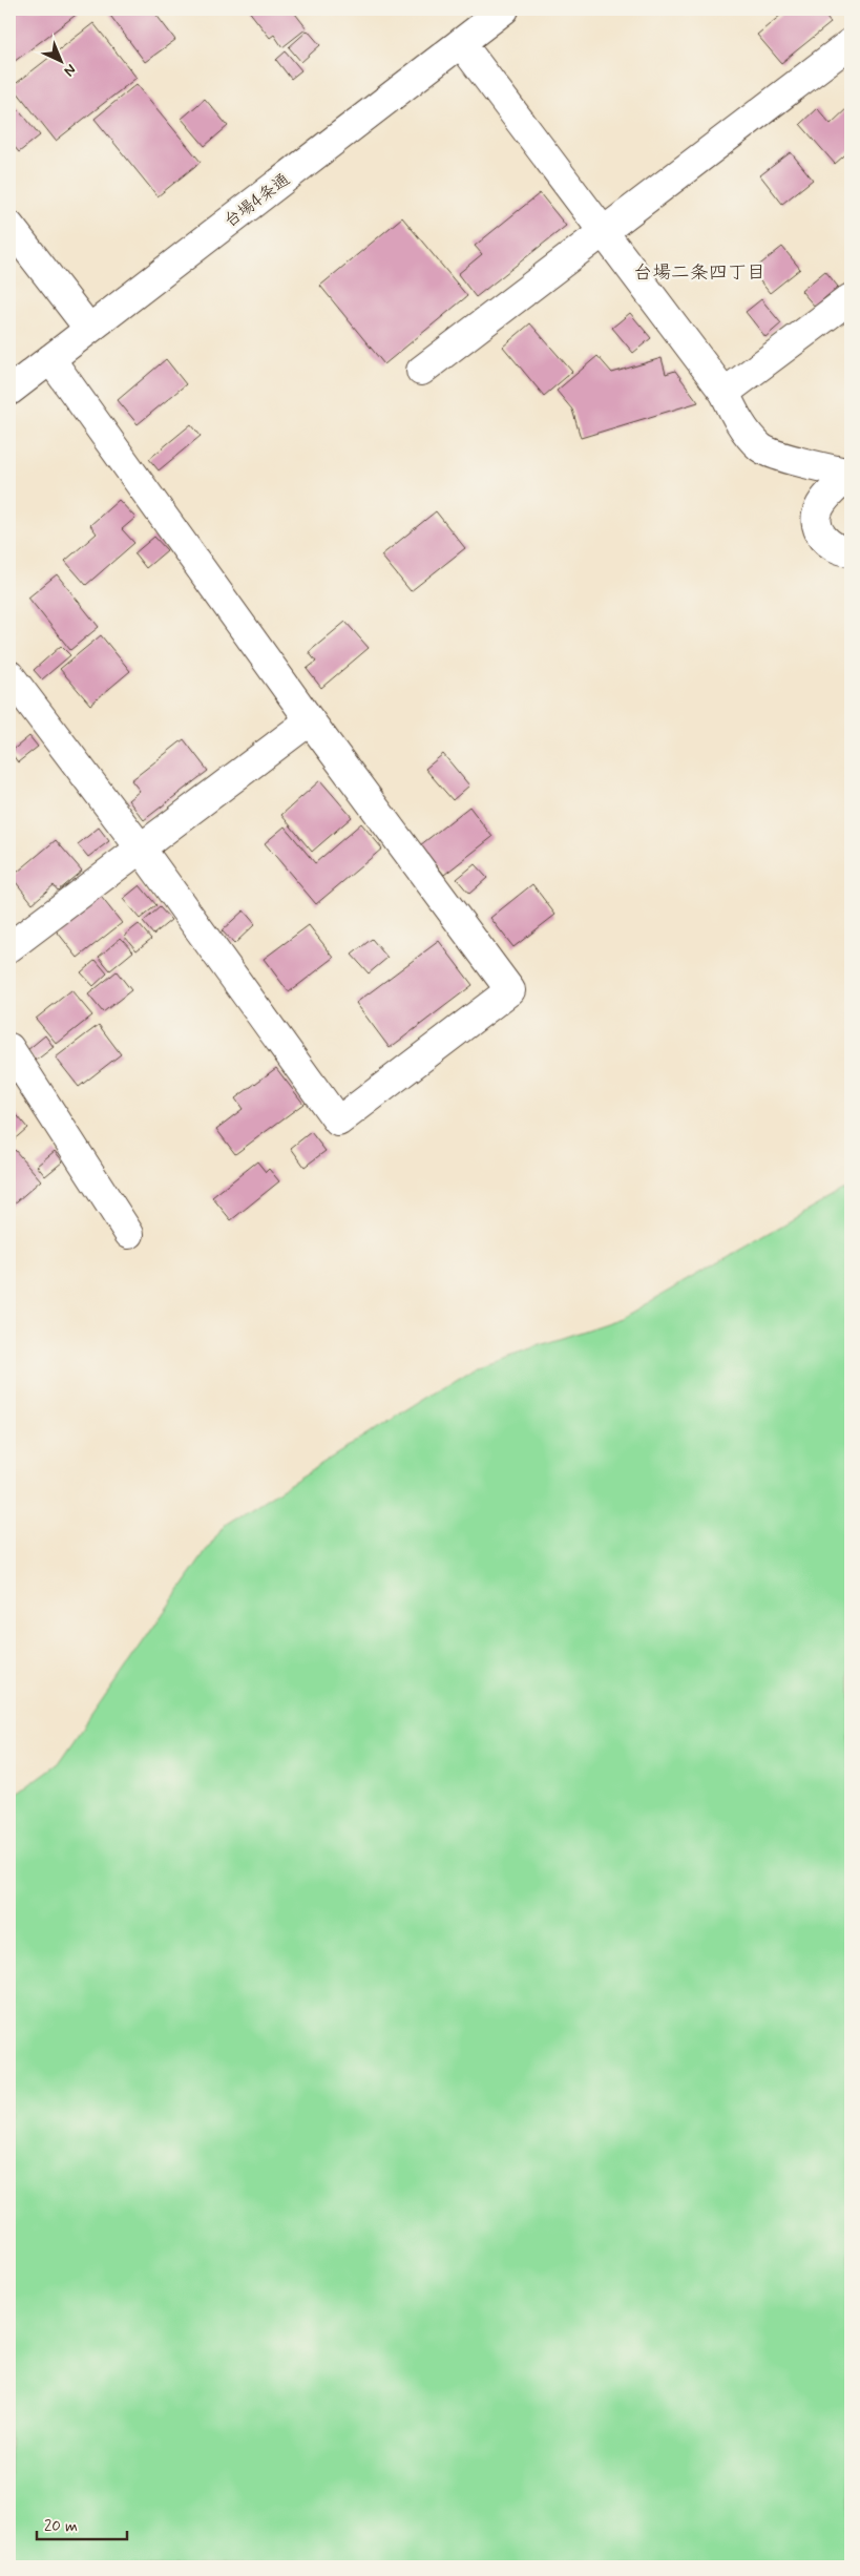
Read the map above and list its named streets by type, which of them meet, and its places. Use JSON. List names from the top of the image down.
{
  "streets": {
    "main road": ["台場4条通"]
  },
  "districts": ["台場二条四丁目"],
  "scale_bar": "20 m",
  "north": "bottom right"
}
